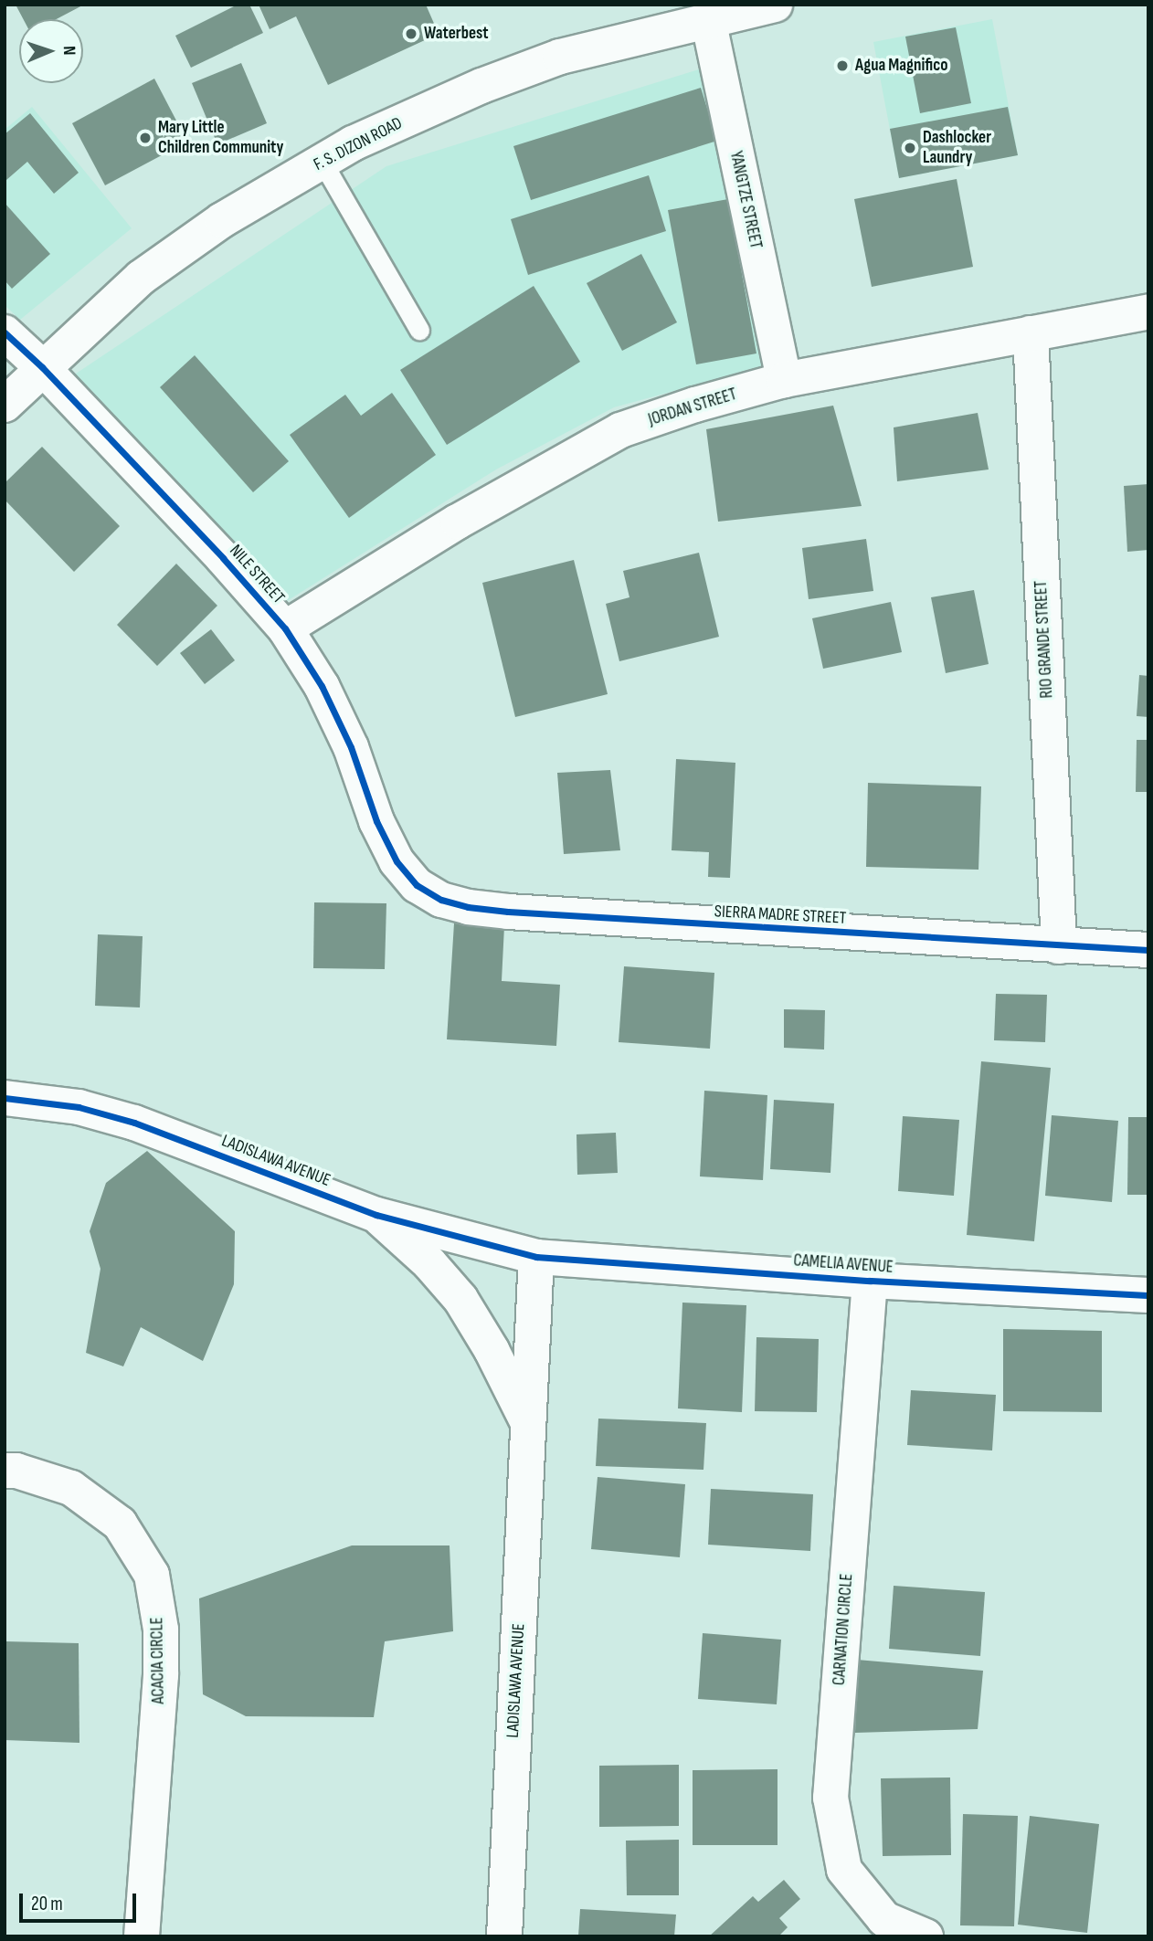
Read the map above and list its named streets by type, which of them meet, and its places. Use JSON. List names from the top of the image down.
{
  "streets": {
    "street": [
      "F. S. DIZON ROAD",
      "YANGTZE STREET",
      "JORDAN STREET",
      "NILE STREET",
      "RIO GRANDE STREET",
      "SIERRA MADRE STREET",
      "LADISLAWA AVENUE",
      "CAMELIA AVENUE",
      "CARNATION CIRCLE",
      "ACACIA CIRCLE"
    ]
  },
  "crossings": [
    ["F. S. DIZON ROAD", "YANGTZE STREET"],
    ["F. S. DIZON ROAD", "NILE STREET"],
    ["YANGTZE STREET", "JORDAN STREET"],
    ["JORDAN STREET", "NILE STREET"],
    ["JORDAN STREET", "RIO GRANDE STREET"],
    ["NILE STREET", "SIERRA MADRE STREET"],
    ["RIO GRANDE STREET", "SIERRA MADRE STREET"],
    ["LADISLAWA AVENUE", "CAMELIA AVENUE"],
    ["CAMELIA AVENUE", "CARNATION CIRCLE"]
  ],
  "places": [
    "Waterbest",
    "Agua Magnifico",
    "Mary Little Children Community",
    "Dashlocker Laundry"
  ],
  "scale_bar": "20 m",
  "north": "right"
}
